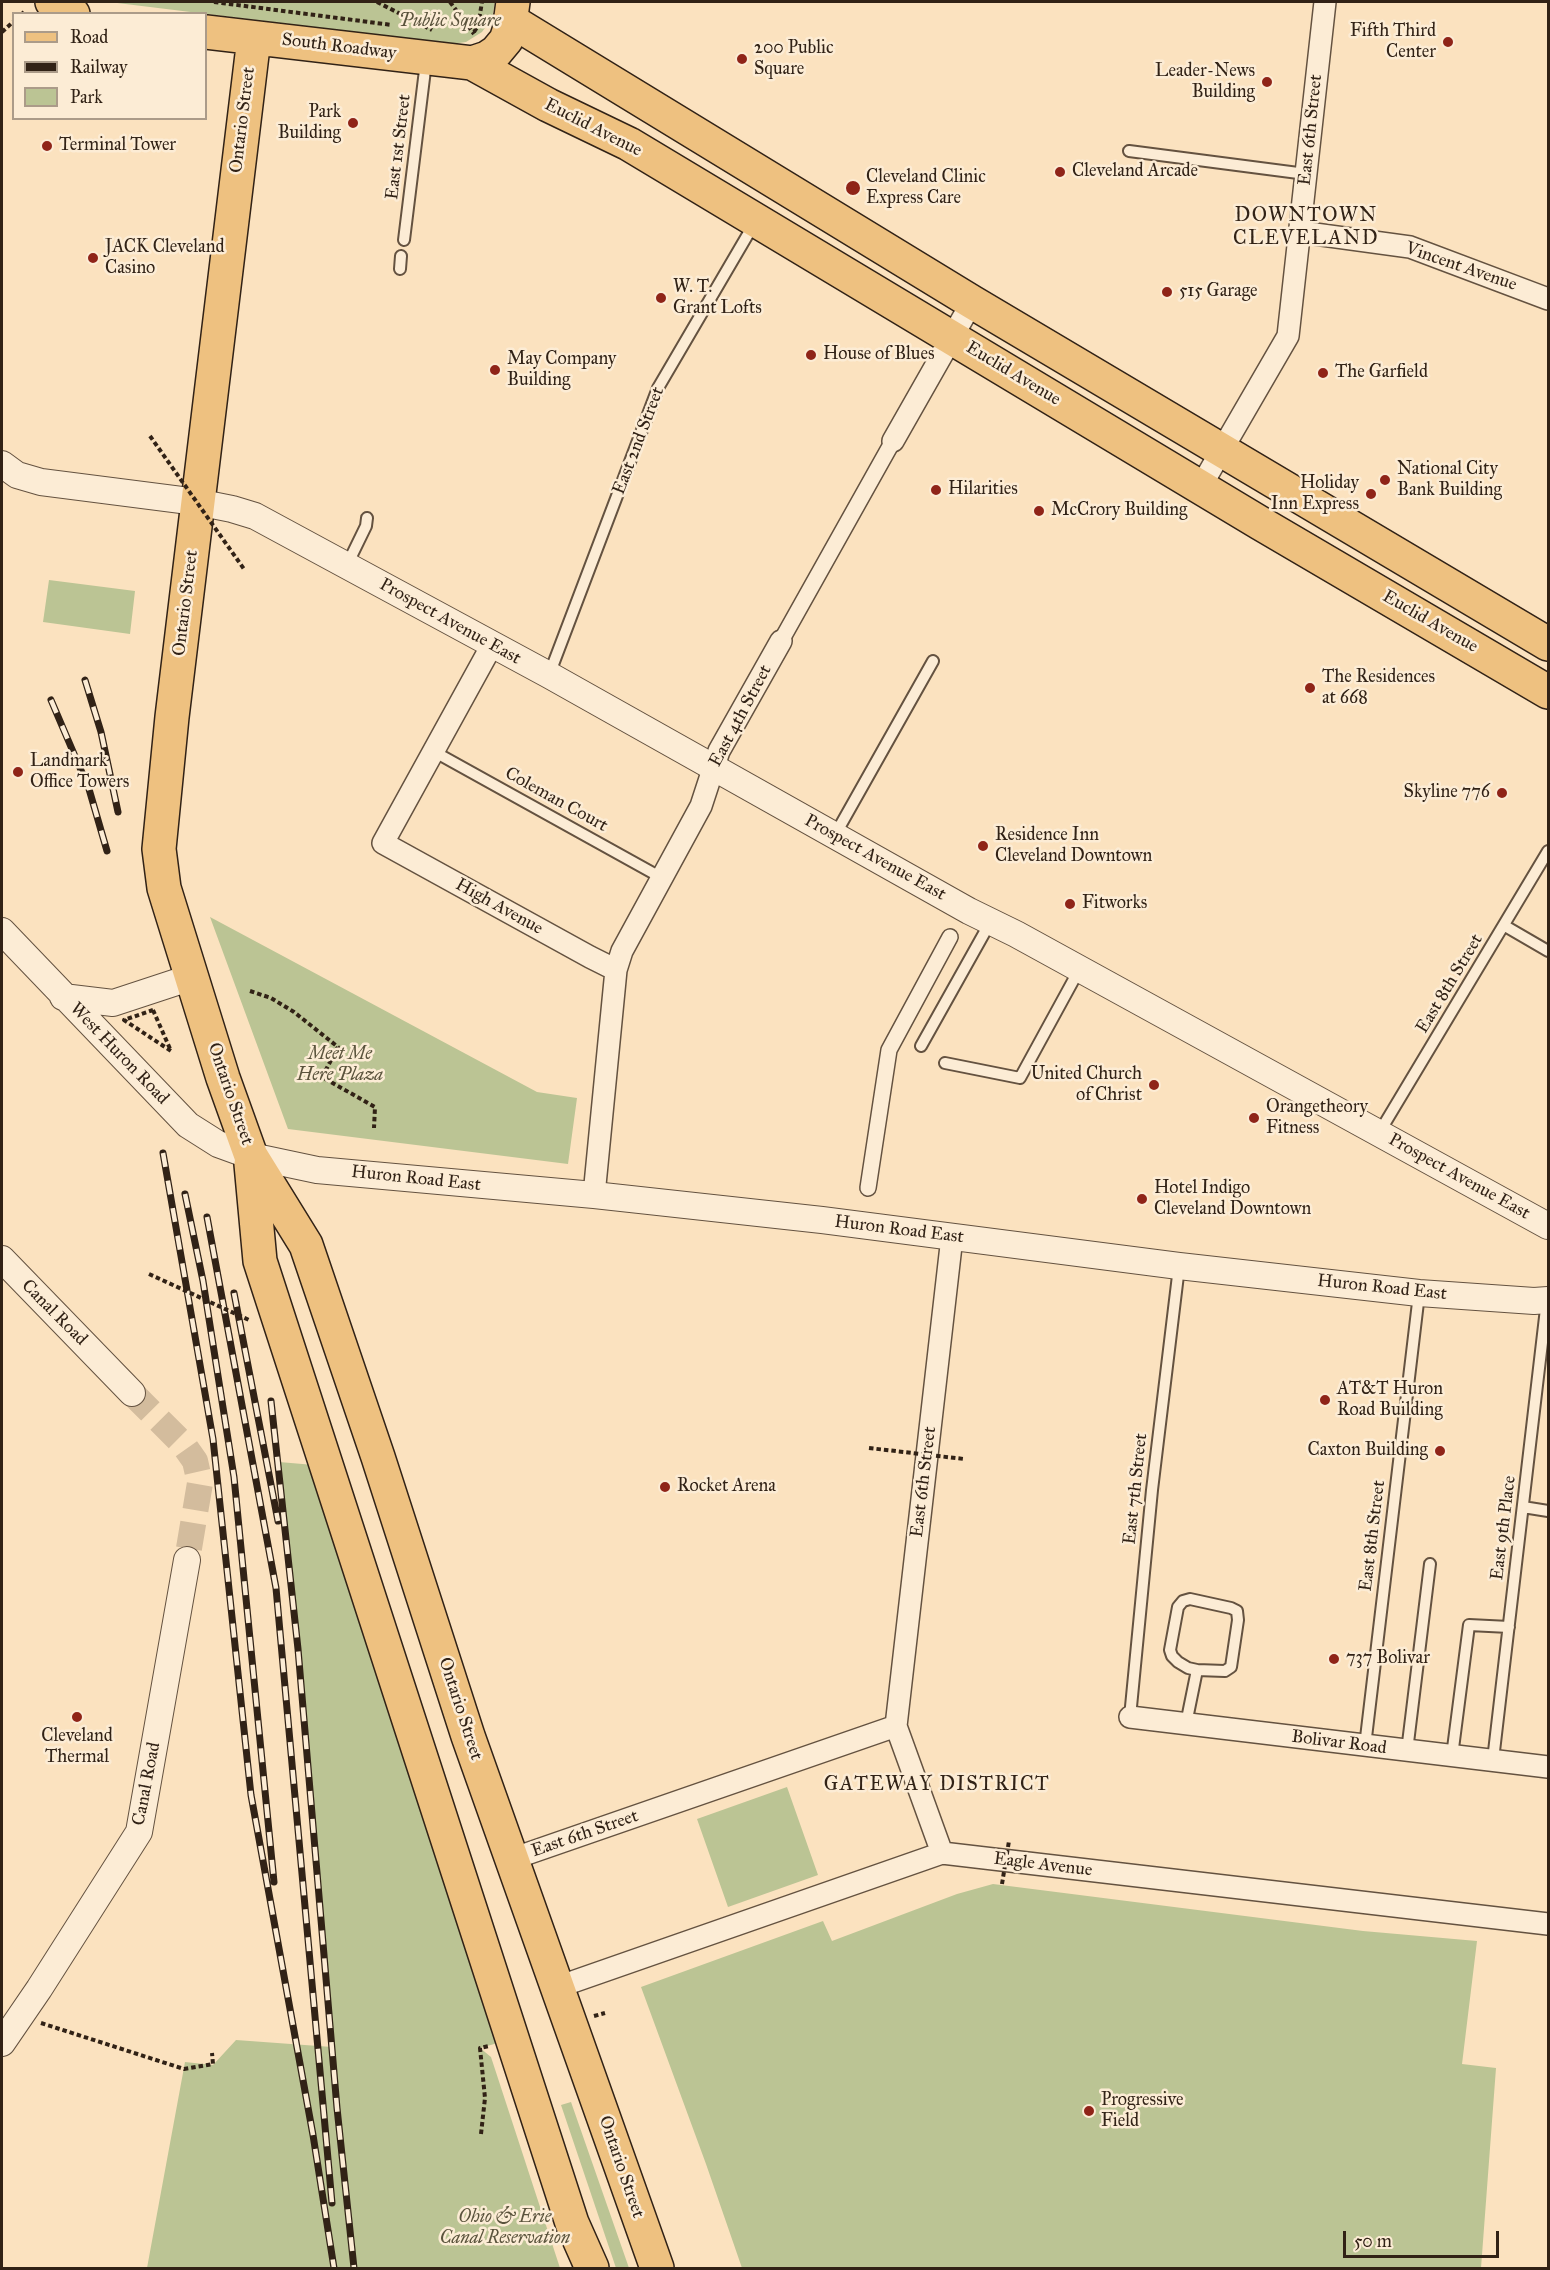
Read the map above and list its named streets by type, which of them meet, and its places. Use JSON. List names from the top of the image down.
{
  "streets": {
    "main road": ["South Roadway", "Ontario Street", "Euclid Avenue"],
    "street": [
      "East 6th Street",
      "Vincent Avenue",
      "Prospect Avenue East",
      "East 4th Street",
      "High Avenue",
      "West Huron Road",
      "Huron Road East",
      "Canal Road",
      "Bolivar Road",
      "Eagle Avenue"
    ],
    "lane": [
      "East 1st Street",
      "East 2nd Street",
      "Coleman Court",
      "East 8th Street",
      "East 7th Street",
      "East 9th Place"
    ]
  },
  "crossings": [
    ["South Roadway", "Ontario Street"],
    ["South Roadway", "Euclid Avenue"],
    ["South Roadway", "East 1st Street"],
    ["Ontario Street", "East 6th Street"],
    ["Ontario Street", "Prospect Avenue East"],
    ["Ontario Street", "West Huron Road"],
    ["Ontario Street", "Huron Road East"],
    ["Ontario Street", "Eagle Avenue"],
    ["Euclid Avenue", "East 6th Street"],
    ["Euclid Avenue", "East 2nd Street"],
    ["Euclid Avenue", "East 4th Street"],
    ["East 6th Street", "Vincent Avenue"],
    ["East 6th Street", "Huron Road East"],
    ["East 6th Street", "Eagle Avenue"],
    ["East 2nd Street", "Prospect Avenue East"],
    ["Prospect Avenue East", "East 4th Street"],
    ["Prospect Avenue East", "East 8th Street"],
    ["East 4th Street", "Coleman Court"],
    ["East 4th Street", "High Avenue"],
    ["East 4th Street", "Huron Road East"],
    ["Coleman Court", "High Avenue"],
    ["East 8th Street", "Huron Road East"],
    ["East 8th Street", "Bolivar Road"],
    ["West Huron Road", "Huron Road East"],
    ["Huron Road East", "East 7th Street"],
    ["Huron Road East", "East 9th Place"],
    ["East 7th Street", "Bolivar Road"],
    ["East 9th Place", "Bolivar Road"]
  ],
  "districts": ["DOWNTOWN CLEVELAND", "GATEWAY DISTRICT"],
  "parks": ["Public Square", "Meet Me Here Plaza", "Ohio & Erie Canal Reservation"],
  "places": [
    "Fifth Third Center",
    "200 Public Square",
    "Leader-News Building",
    "Park Building",
    "Terminal Tower",
    "Cleveland Arcade",
    "Cleveland Clinic Express Care",
    "JACK Cleveland Casino",
    "515 Garage",
    "W. T. Grant Lofts",
    "House of Blues",
    "May Company Building",
    "The Garfield",
    "National City Bank Building",
    "Hilarities",
    "Holiday Inn Express",
    "McCrory Building",
    "The Residences at 668",
    "Landmark Office Towers",
    "Skyline 776",
    "Residence Inn Cleveland Downtown",
    "Fitworks",
    "United Church of Christ",
    "Orangetheory Fitness",
    "Hotel Indigo Cleveland Downtown",
    "AT&T Huron Road Building",
    "Caxton Building",
    "Rocket Arena",
    "737 Bolivar",
    "Cleveland Thermal",
    "Progressive Field"
  ],
  "legend": ["Road", "Railway", "Park"],
  "scale_bar": "50 m"
}
